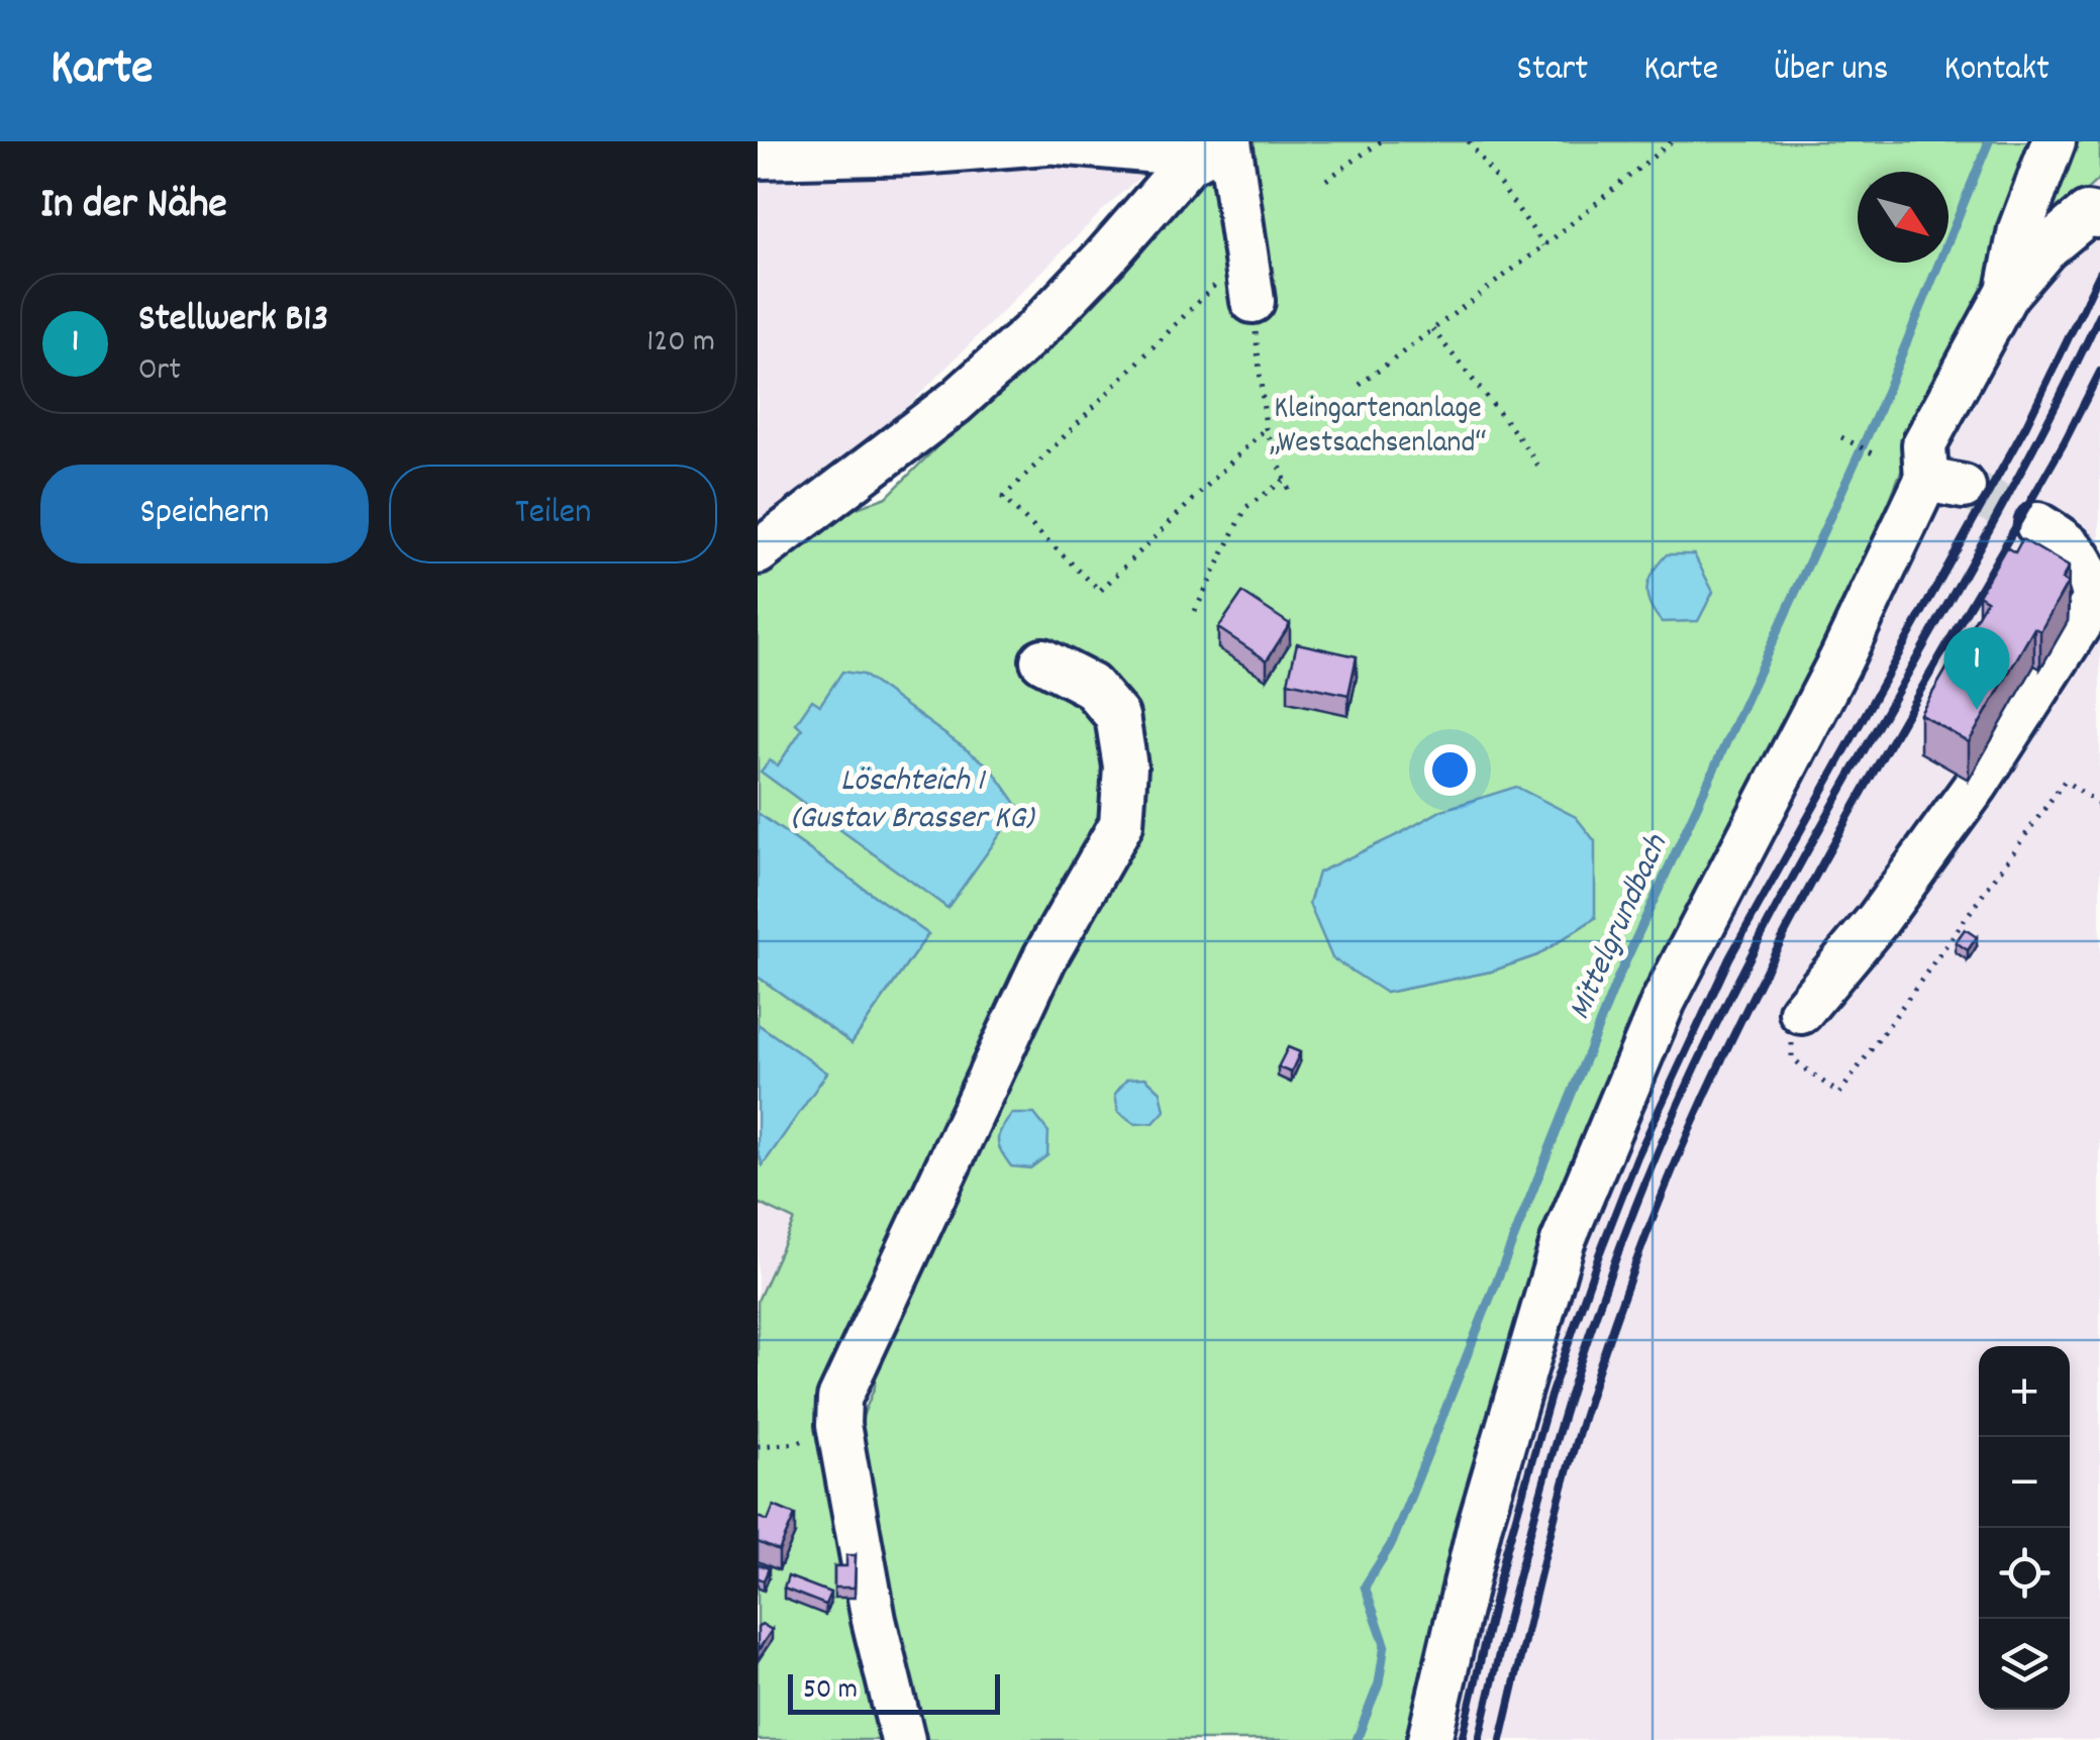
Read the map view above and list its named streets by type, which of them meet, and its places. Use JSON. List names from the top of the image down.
{
  "water": ["Löschteich 1 (Gustav Brasser KG)", "Mittelgrundbach"],
  "parks": ["Kleingartenanlage „Westsachsenland“"],
  "scale_bar": "50 m",
  "north": "bottom right",
  "page": {
    "header": "Karte",
    "nav": [
      "Start",
      "Karte",
      "Über uns",
      "Kontakt"
    ],
    "heading": "In der Nähe",
    "list": [
      {
        "mark": "1",
        "name": "Stellwerk B13",
        "note": "Ort",
        "value": "120 m"
      }
    ],
    "buttons": ["Speichern", "Teilen"],
    "pins": "1",
    "map_buttons": ["+", "−"],
    "scale": "50 m"
  }
}
